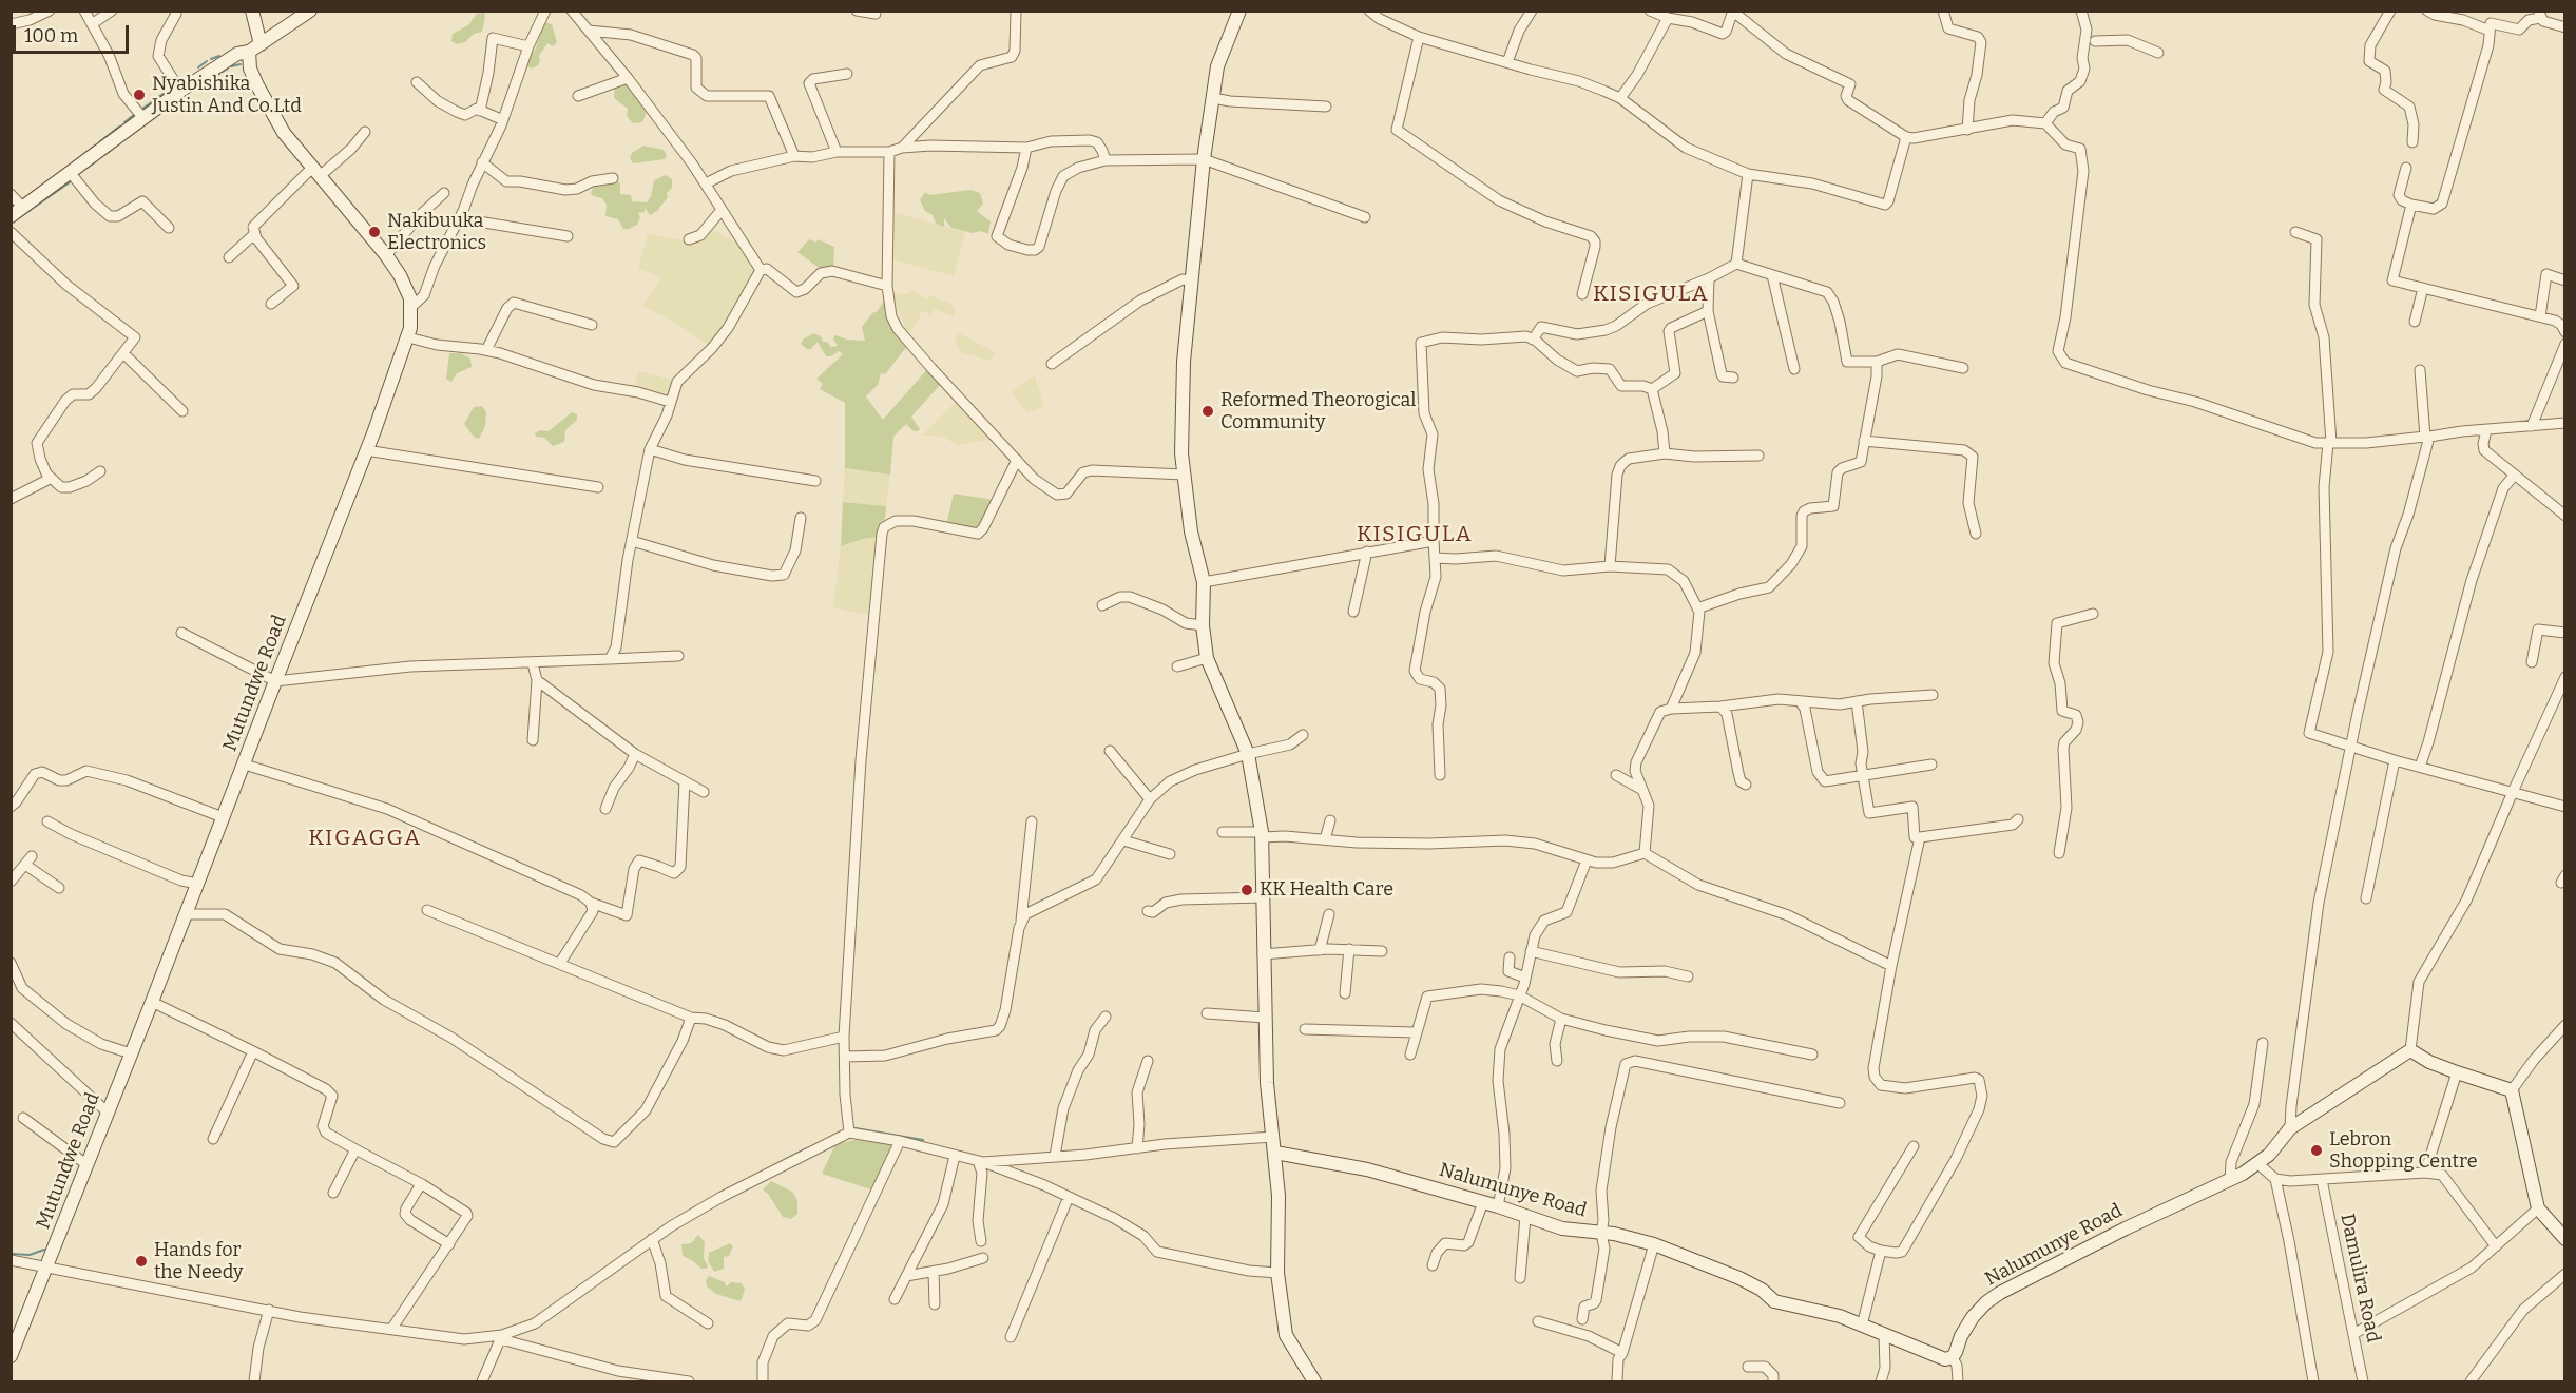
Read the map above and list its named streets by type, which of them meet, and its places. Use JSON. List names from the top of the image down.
{
  "streets": {
    "street": ["Mutundwe Road", "Nalumunye Road", "Damulira Road"]
  },
  "districts": ["KISIGULA", "KISIGULA", "KIGAGGA"],
  "places": [
    "Nyabishika Justin And Co.Ltd",
    "Nakibuuka Electronics",
    "Reformed Theorogical Community",
    "KK Health Care",
    "Lebron Shopping Centre",
    "Hands for the Needy"
  ],
  "scale_bar": "100 m"
}
